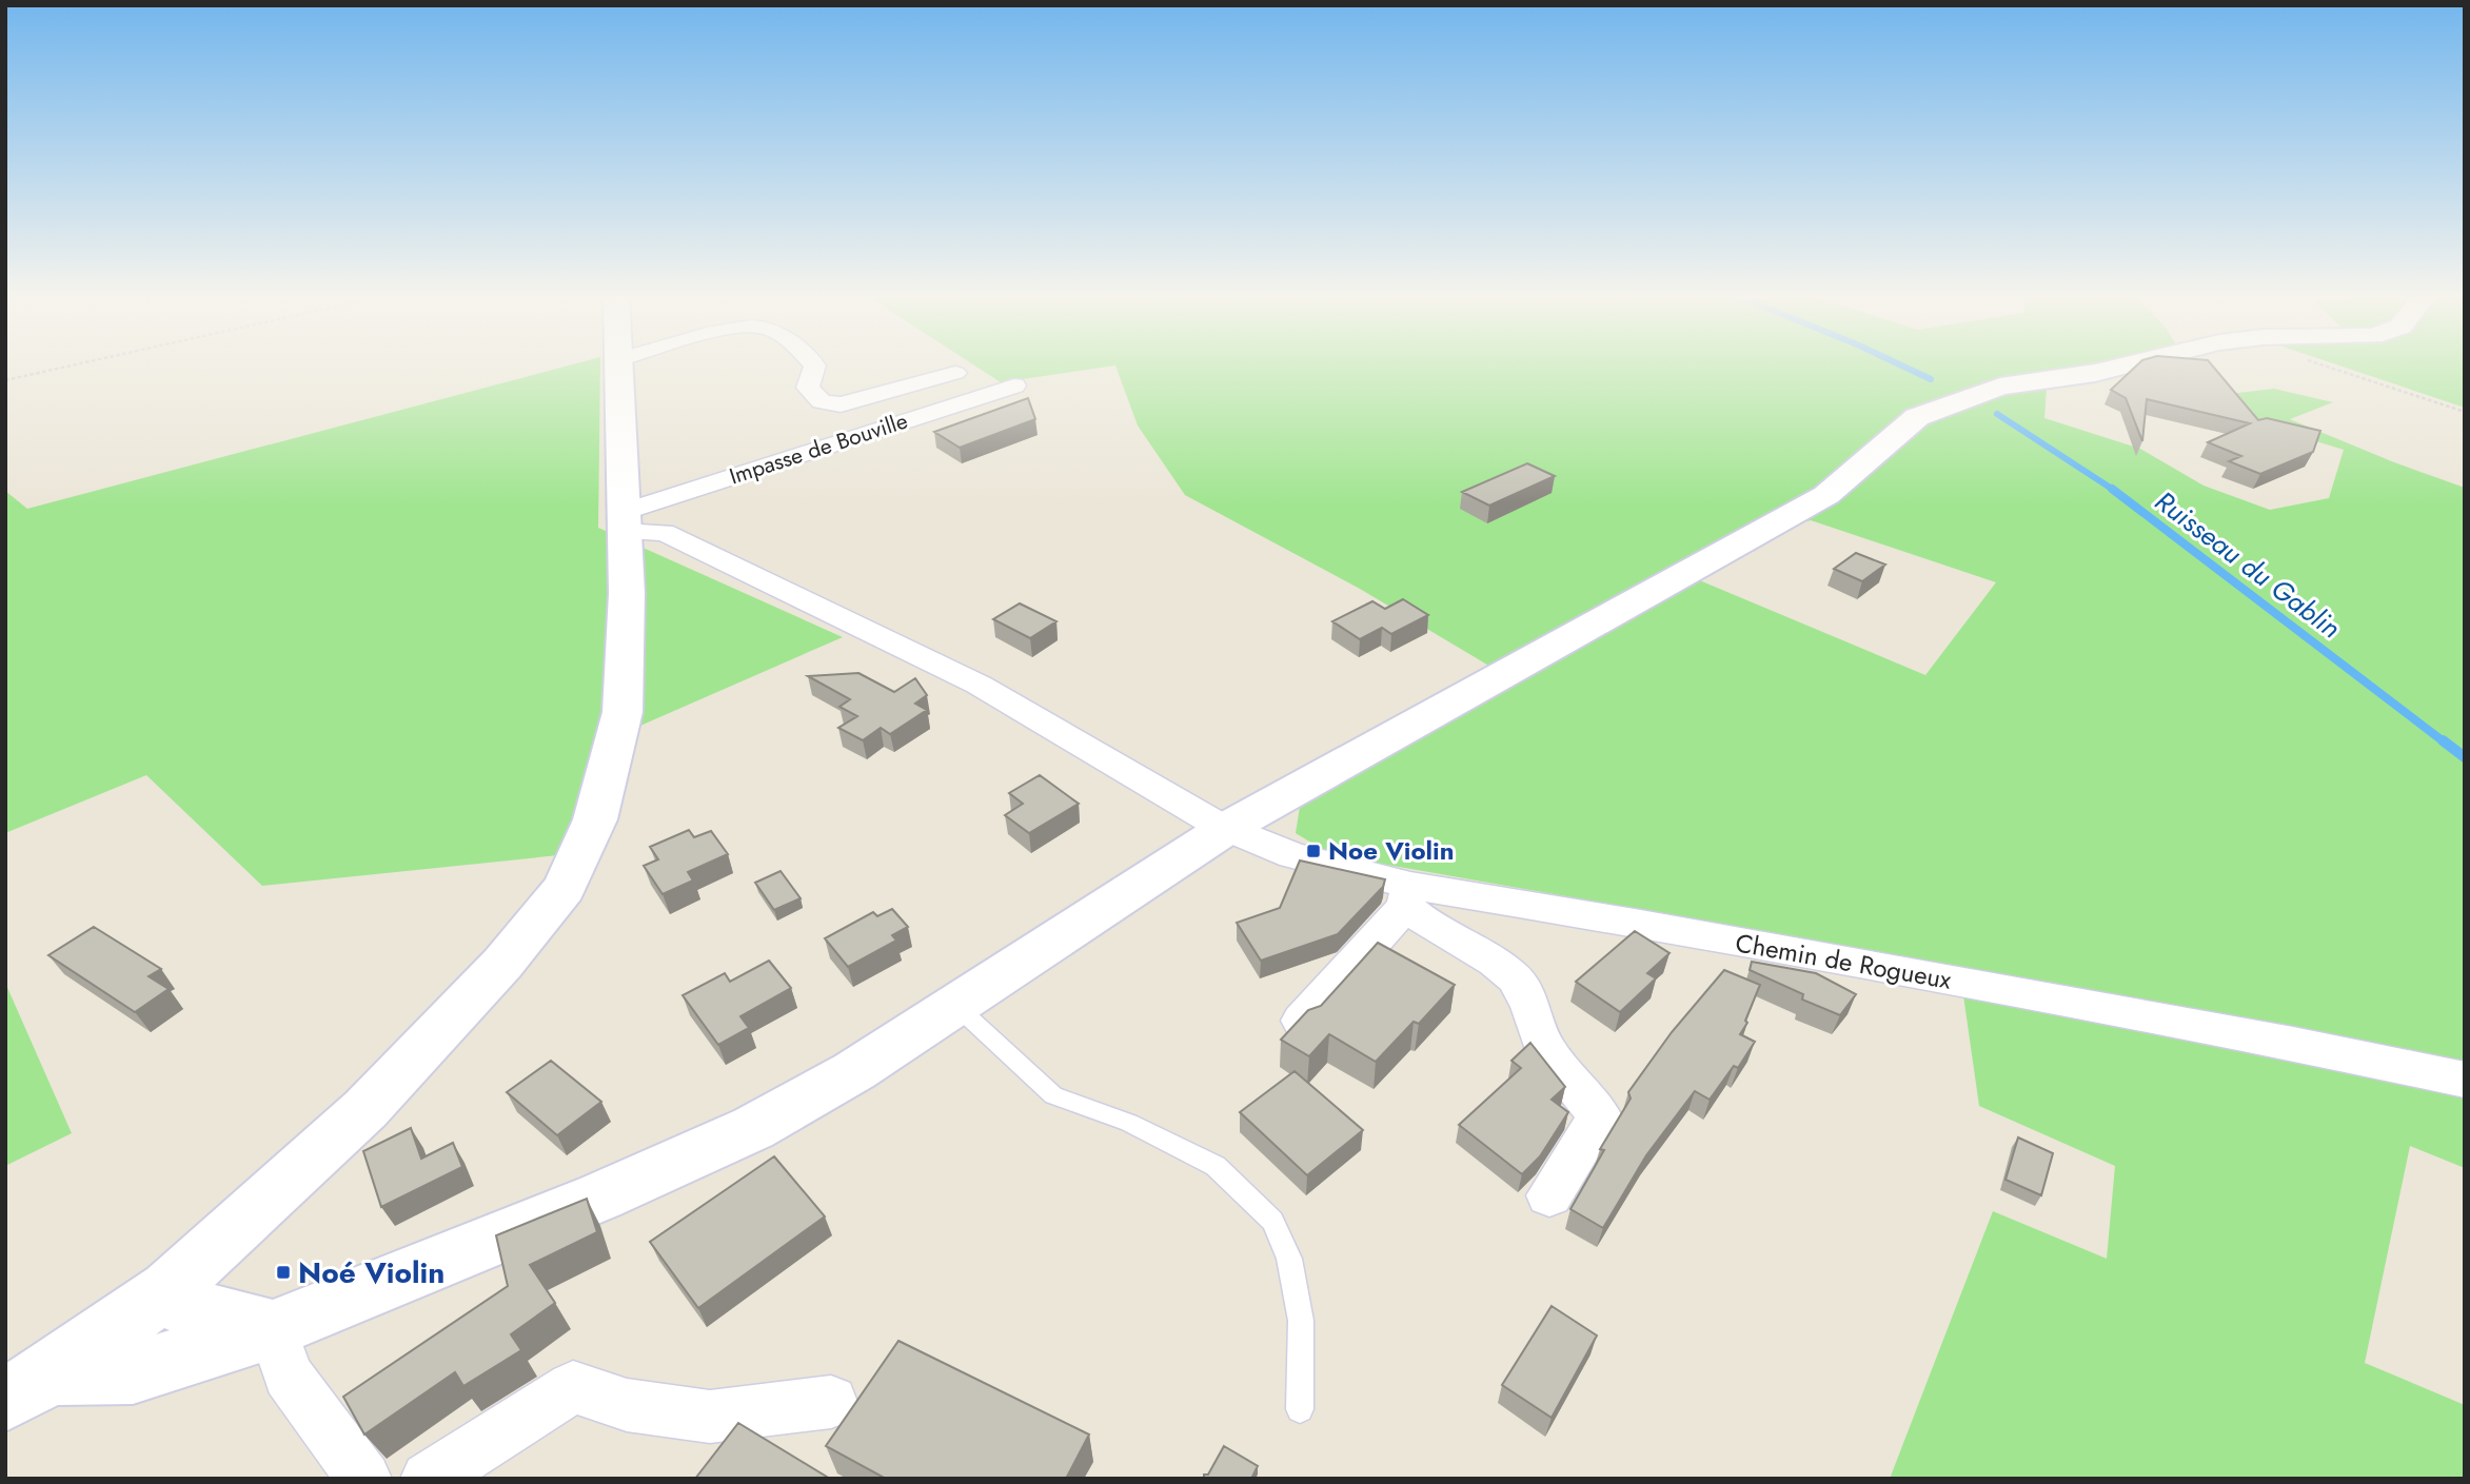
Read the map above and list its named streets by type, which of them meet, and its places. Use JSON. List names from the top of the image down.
{
  "streets": {
    "street": ["Impasse de Bouville", "Chemin de Rogueux"]
  },
  "crossings": [
    ["Impasse de Bouville", "Chemin de Rogueux"]
  ],
  "water": ["Ruisseau du Gablin"],
  "places": {
    "transit": ["Noe Violin", "Noé Violin"]
  }
}
